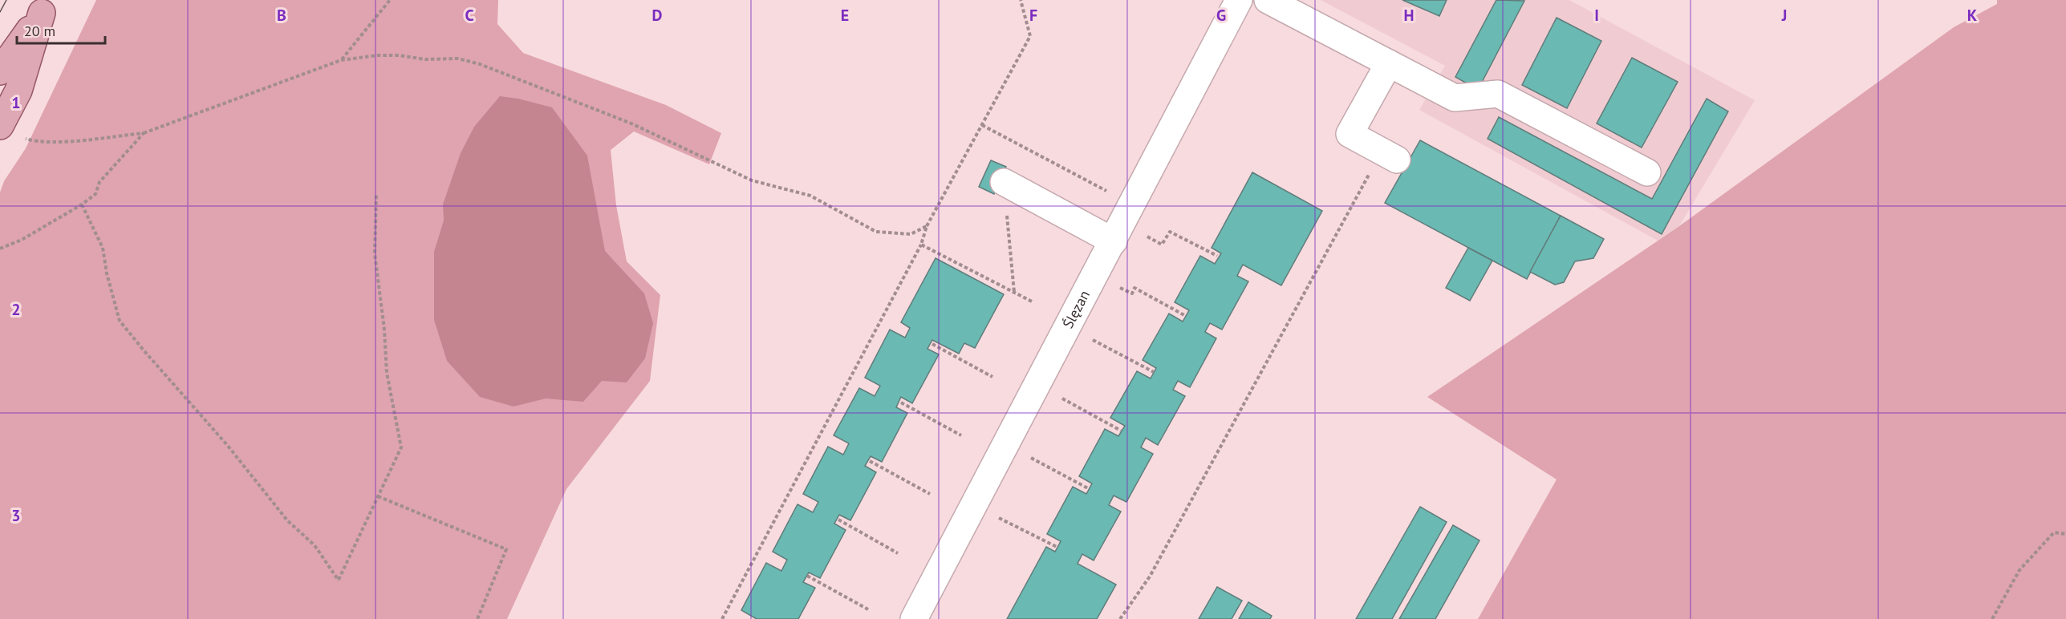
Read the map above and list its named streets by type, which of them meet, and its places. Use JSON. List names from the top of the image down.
{
  "streets": {
    "street": ["Ślęzan"]
  },
  "scale_bar": "20 m",
  "grid": {
    "columns": [
      "B",
      "C",
      "D",
      "E",
      "F",
      "G",
      "H",
      "I",
      "J",
      "K"
    ],
    "rows": ["1", "2", "3"]
  }
}
